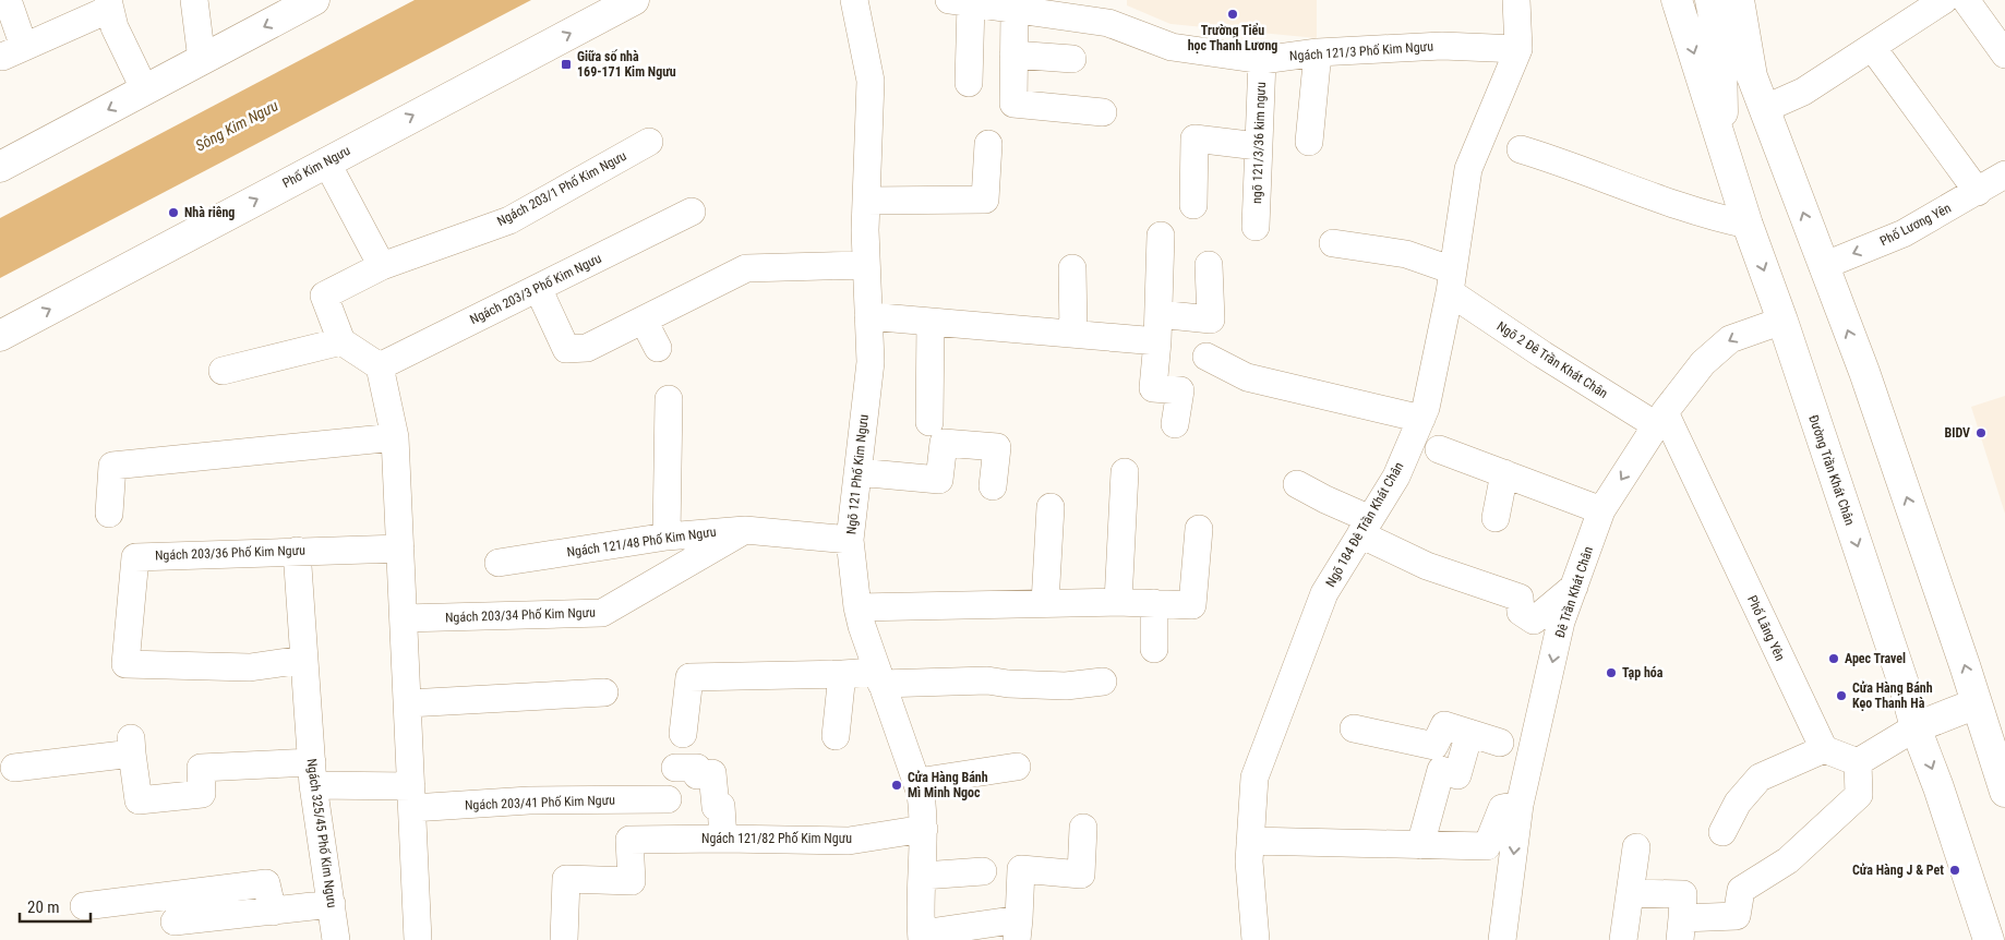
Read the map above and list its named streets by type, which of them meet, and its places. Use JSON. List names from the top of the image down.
{
  "streets": {
    "main road": ["Phố Kim Ngưu", "Đường Trần Khát Chân"],
    "street": [
      "Ngách 121/3 Phố Kim Ngưu",
      "ngõ 121/3/36 kim ngưu",
      "Ngách 203/1 Phố Kim Ngưu",
      "Phố Lương Yên",
      "Ngách 203/3 Phố Kim Ngưu",
      "Ngõ 2 Đê Trần Khát Chân",
      "Ngõ 121 Phố Kim Ngưu",
      "Ngõ 184 Đê Trần Khát Chân",
      "Ngách 121/48 Phố Kim Ngưu",
      "Ngách 203/36 Phố Kim Ngưu",
      "Đê Trần Khát Chân",
      "Ngách 203/34 Phố Kim Ngưu",
      "Phố Lãng Yên",
      "Ngách 203/41 Phố Kim Ngưu",
      "Ngách 325/45 Phố Kim Ngưu",
      "Ngách 121/82 Phố Kim Ngưu"
    ]
  },
  "crossings": [
    ["Ngách 121/3 Phố Kim Ngưu", "ngõ 121/3/36 kim ngưu"],
    ["Ngách 121/3 Phố Kim Ngưu", "Ngõ 184 Đê Trần Khát Chân"],
    ["Ngõ 2 Đê Trần Khát Chân", "Ngõ 184 Đê Trần Khát Chân"],
    ["Ngõ 2 Đê Trần Khát Chân", "Đê Trần Khát Chân"],
    ["Ngõ 2 Đê Trần Khát Chân", "Phố Lãng Yên"],
    ["Đường Trần Khát Chân", "Đê Trần Khát Chân"],
    ["Ngõ 121 Phố Kim Ngưu", "Ngách 121/48 Phố Kim Ngưu"],
    ["Ngõ 121 Phố Kim Ngưu", "Ngách 121/82 Phố Kim Ngưu"],
    ["Ngách 121/48 Phố Kim Ngưu", "Ngách 203/34 Phố Kim Ngưu"],
    ["Ngách 203/36 Phố Kim Ngưu", "Ngách 325/45 Phố Kim Ngưu"],
    ["Đê Trần Khát Chân", "Phố Lãng Yên"],
    ["Ngách 203/41 Phố Kim Ngưu", "Ngách 325/45 Phố Kim Ngưu"]
  ],
  "one_way": ["Đê Trần Khát Chân"],
  "water": ["Sông Kim Ngưu"],
  "places": {
    "other": [
      "Trường Tiểu học Thanh Lương",
      "Nhà riêng",
      "BIDV",
      "Apec Travel",
      "Tạp hóa",
      "Cửa Hàng Bánh Kẹo Thanh Hà",
      "Cửa Hàng Bánh Mì Minh Ngoc",
      "Cửa Hàng J & Pet"
    ],
    "transit": ["Giữa số nhà 169-171 Kim Ngưu"]
  },
  "scale_bar": "20 m"
}
